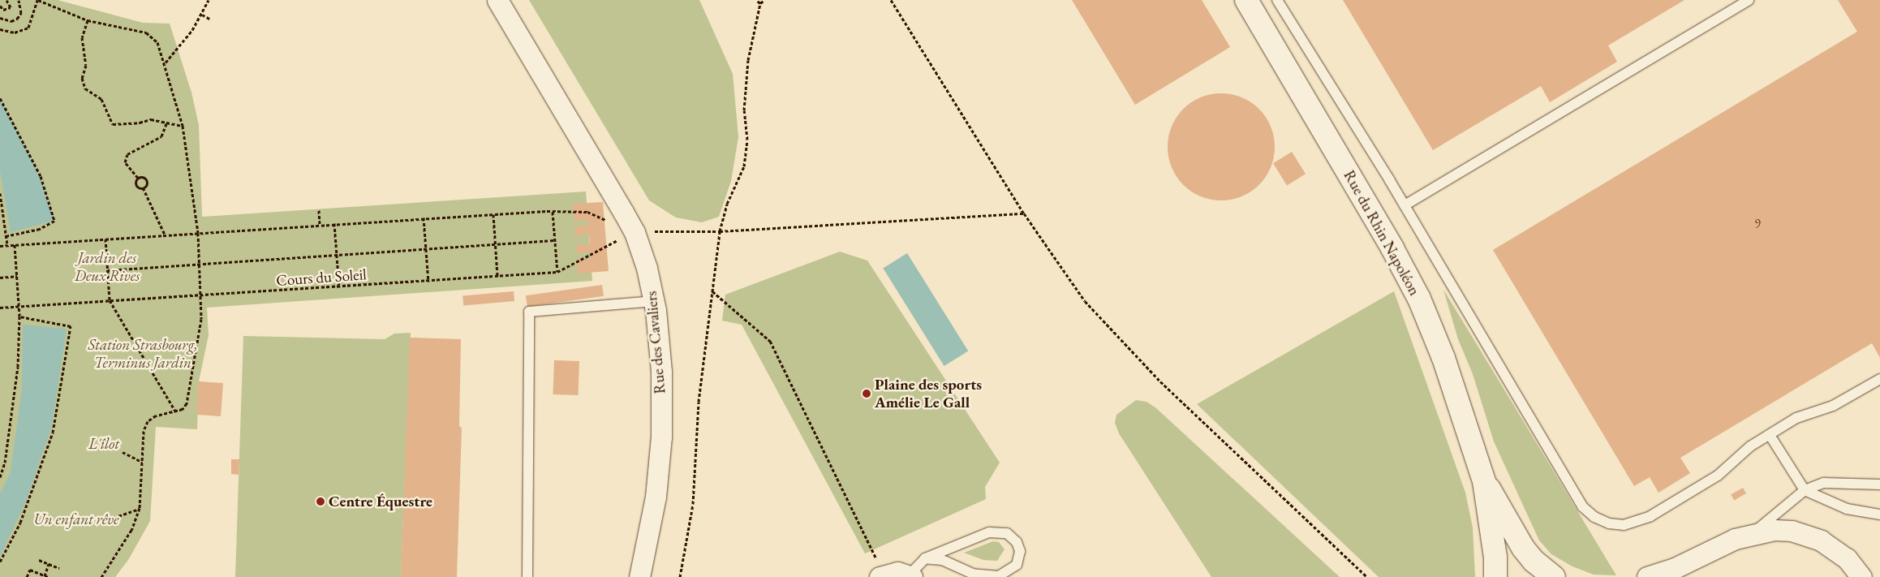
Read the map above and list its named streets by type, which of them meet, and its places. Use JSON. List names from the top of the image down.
{
  "streets": {
    "main road": ["Rue du Rhin Napoléon"],
    "street": ["Rue des Cavaliers"],
    "path": ["Cours du Soleil"]
  },
  "crossings": [
    ["Cours du Soleil", "Rue des Cavaliers"]
  ],
  "parks": [
    "Jardin des Deux Rives",
    "Station Strasbourg, Terminus Jardin",
    "L'îlot",
    "Un enfant rêve"
  ],
  "places": ["Plaine des sports Amélie Le Gall", "Centre Équestre"],
  "house_numbers": ["9"]
}
